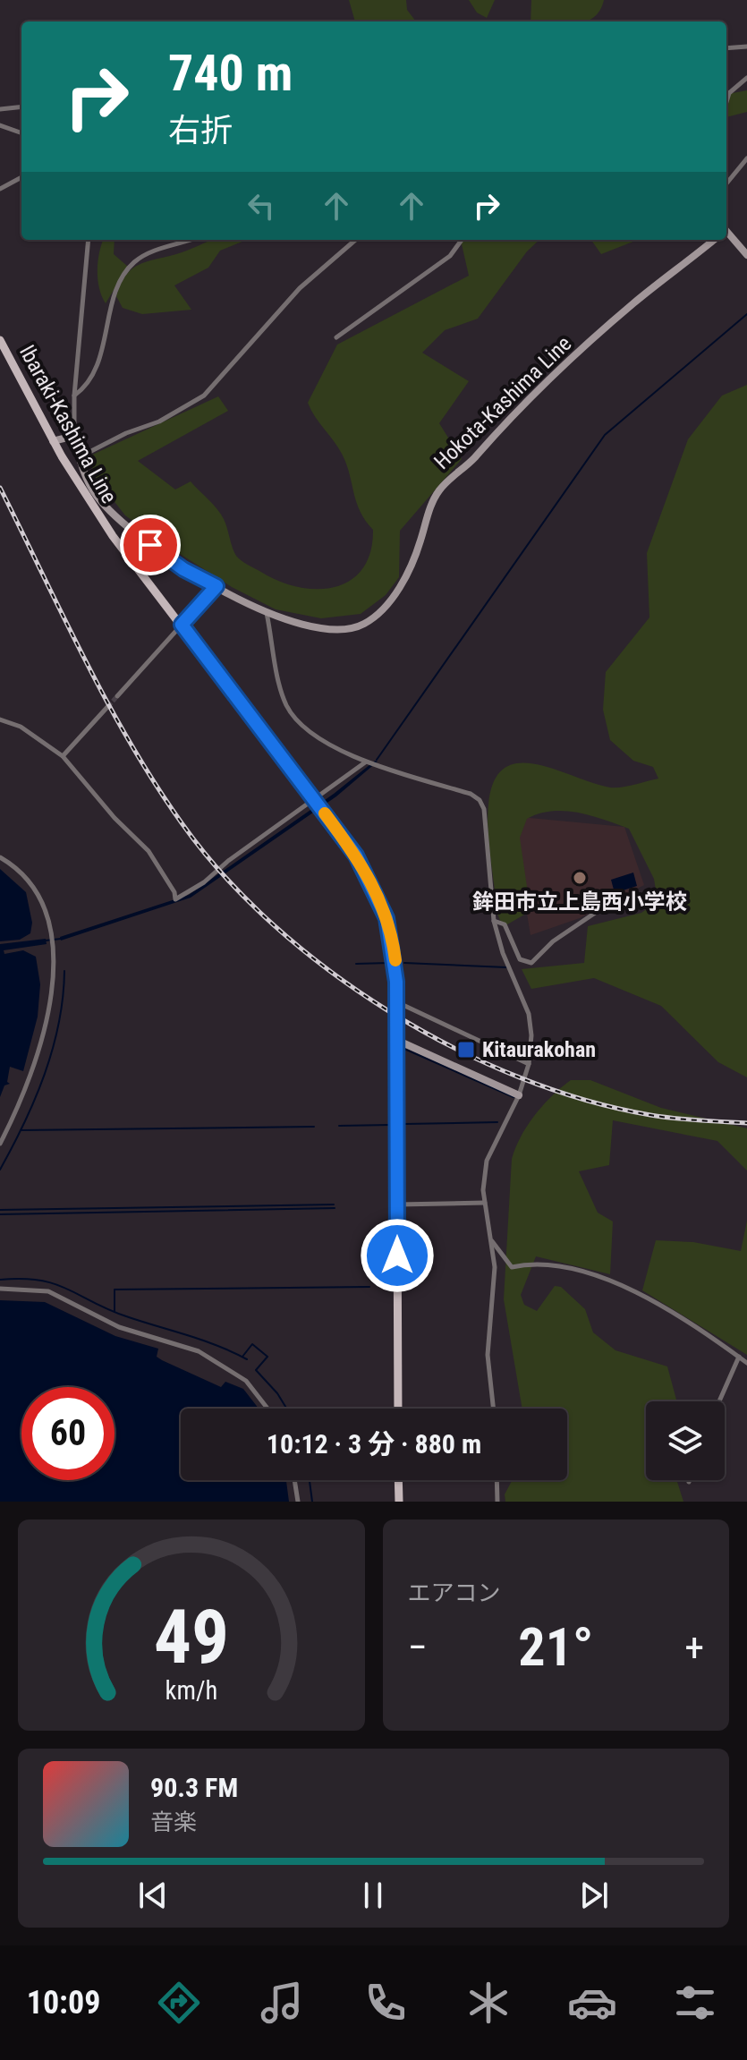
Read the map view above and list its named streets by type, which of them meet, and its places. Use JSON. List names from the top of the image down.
{
  "streets": {
    "main road": ["Hokota-Kashima Line", "Ibaraki-Kashima Line"]
  },
  "places": {
    "other": ["鉾田市立上島西小学校"],
    "transit": ["Kitaurakohan"]
  },
  "page": {
    "turn": ["740 m", "右折"],
    "limit": "60",
    "trip": "10:12 · 3 分 · 880 m",
    "tile": "エアコン",
    "heat": ["−", "21°", "+"],
    "song": ["90.3 FM", "音楽"],
    "tabs": "10:09",
    "gauge": ["49", "km/h"]
  }
}
